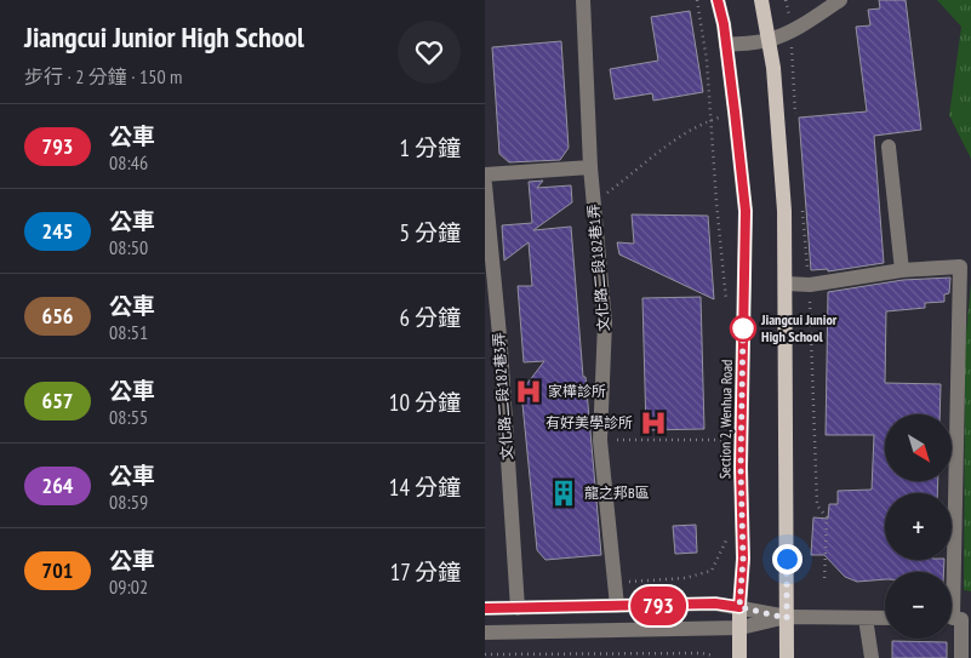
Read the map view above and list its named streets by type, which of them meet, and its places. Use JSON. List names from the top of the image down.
{
  "streets": {
    "main road": ["Section 2, Wenhua Road"],
    "street": ["文化路二段182巷1弄", "文化路二段182巷3弄"]
  },
  "places": {
    "other": ["Jiangcui Junior High School"],
    "hospital": ["家樺診所", "有好美學診所"],
    "building": ["龍之邦B區"]
  },
  "lines": ["bus line 793"],
  "north": "bottom right",
  "page": {
    "heading": ["Jiangcui Junior High School", "步行 · 2 分鐘 · 150 m"],
    "on_map": "793",
    "list": [
      {
        "mark": "793",
        "name": "公車",
        "note": "08:46",
        "value": "1 分鐘"
      },
      {
        "mark": "245",
        "name": "公車",
        "note": "08:50",
        "value": "5 分鐘"
      },
      {
        "mark": "656",
        "name": "公車",
        "note": "08:51",
        "value": "6 分鐘"
      },
      {
        "mark": "657",
        "name": "公車",
        "note": "08:55",
        "value": "10 分鐘"
      },
      {
        "mark": "264",
        "name": "公車",
        "note": "08:59",
        "value": "14 分鐘"
      },
      {
        "mark": "701",
        "name": "公車",
        "note": "09:02",
        "value": "17 分鐘"
      }
    ],
    "map_buttons": ["+", "−"]
  }
}
